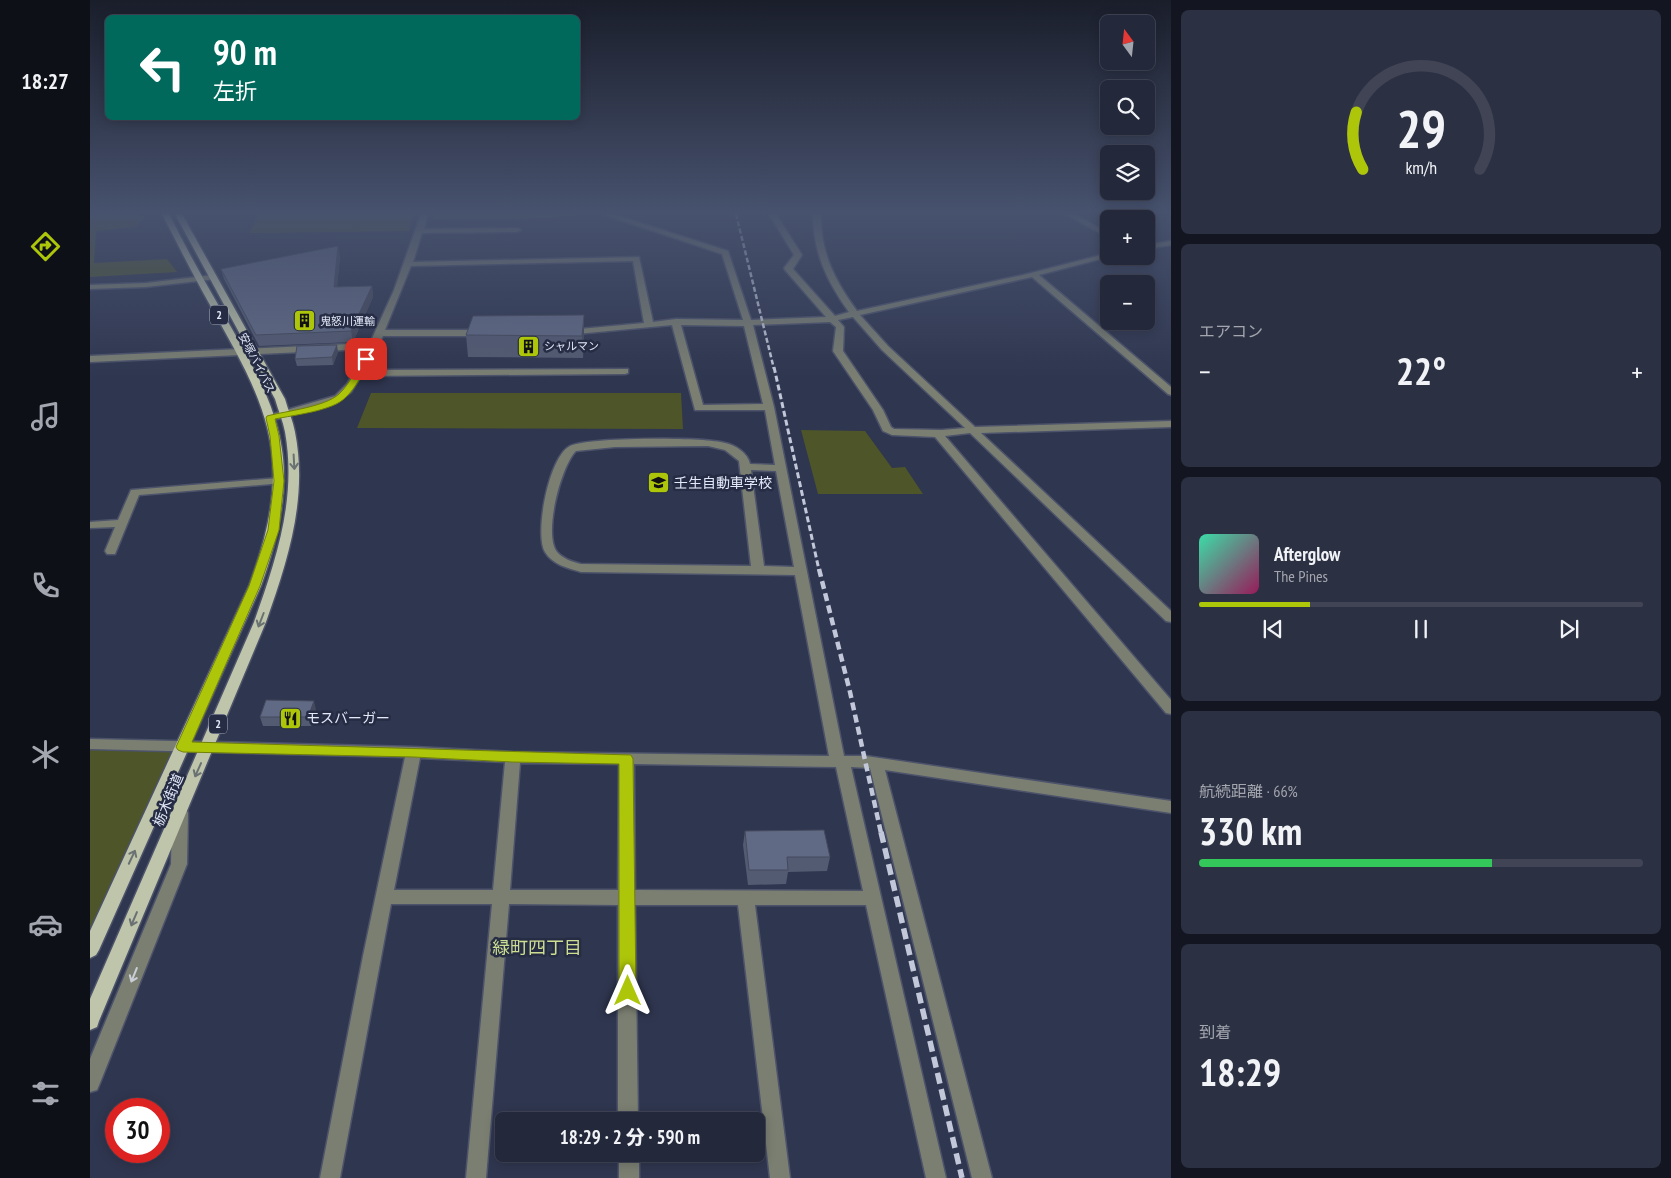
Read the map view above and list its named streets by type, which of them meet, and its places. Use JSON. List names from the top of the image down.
{
  "streets": {
    "main road": ["2", "安塚バイパス", "栃木街道"]
  },
  "crossings": [
    ["安塚バイパス", "栃木街道"]
  ],
  "districts": ["緑町四丁目"],
  "places": {
    "building": ["鬼怒川運輸", "シャルマン"],
    "school or university": ["壬生自動車学校"],
    "restaurant": ["モスバーガー"]
  },
  "north": "top",
  "page": {
    "tabs": "18:27",
    "map_buttons": ["+", "−"],
    "turn": ["90 m", "左折"],
    "tile": [
      "エアコン",
      ["航続距離 · 66%", "330 km"],
      ["到着", "18:29"]
    ],
    "heat": ["−", "22°", "+"],
    "song": ["Afterglow", "The Pines"],
    "limit": "30",
    "trip": "18:29 · 2 分 · 590 m",
    "gauge": ["29", "km/h"]
  }
}
